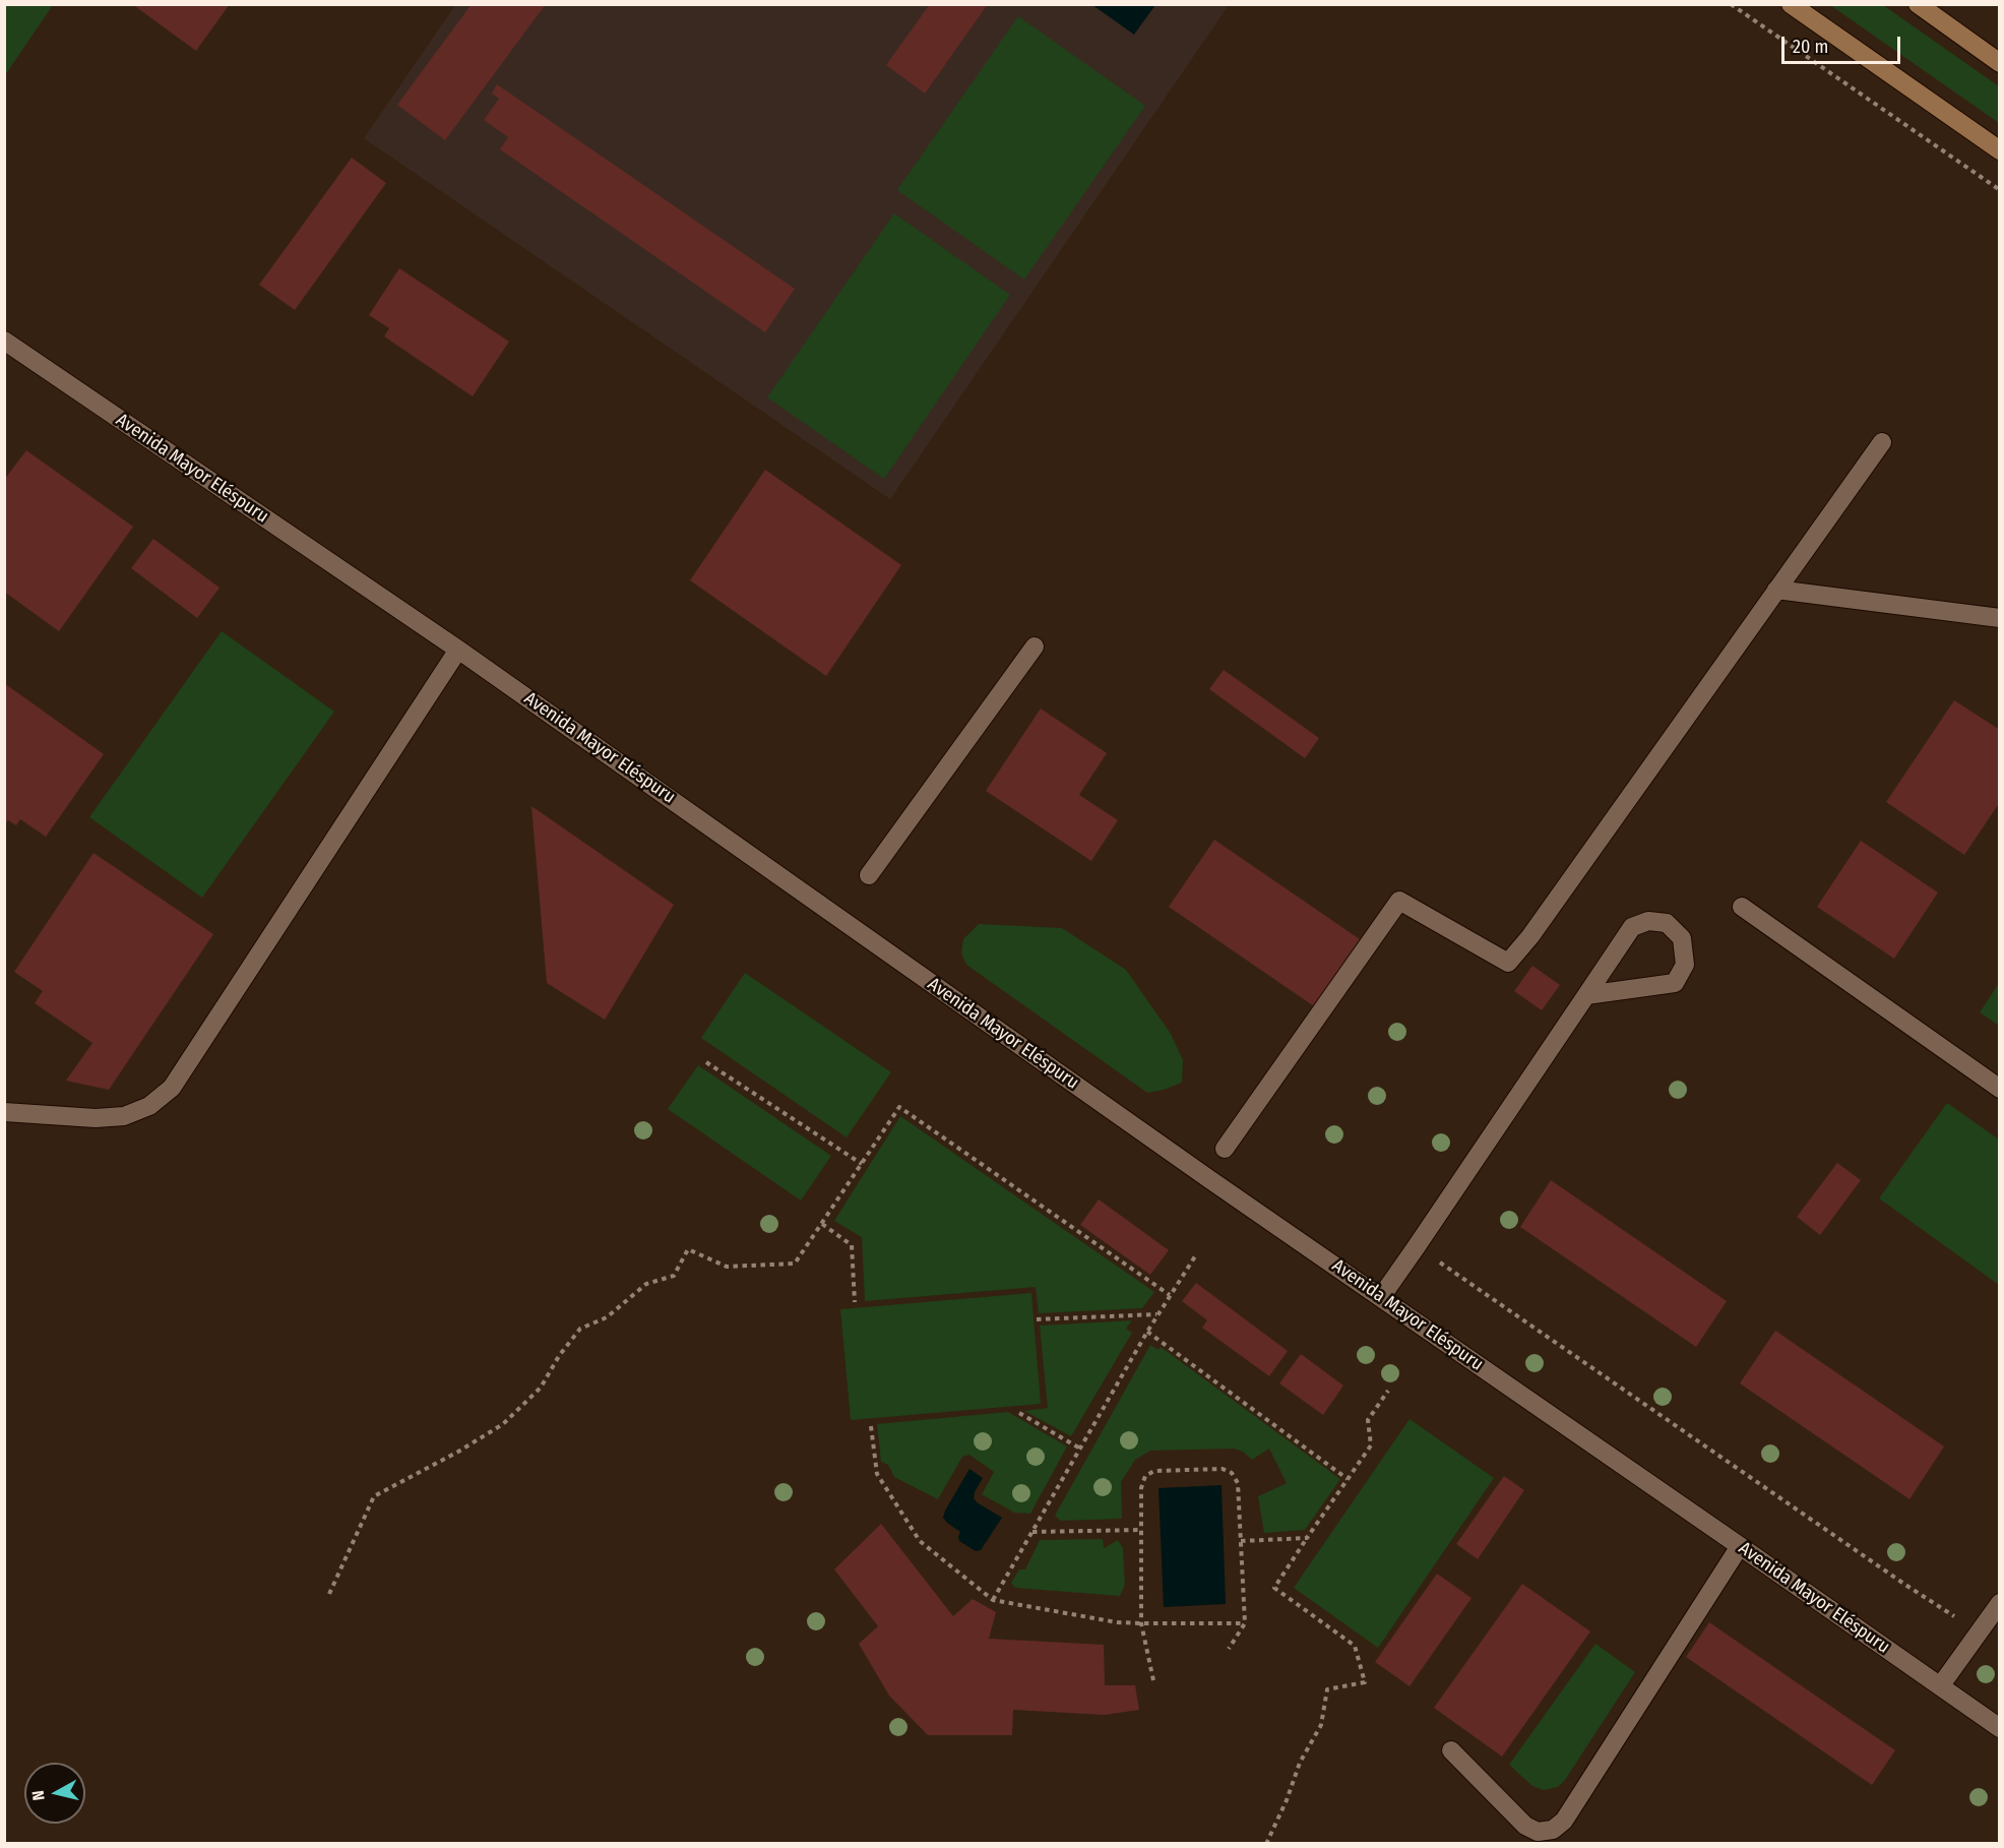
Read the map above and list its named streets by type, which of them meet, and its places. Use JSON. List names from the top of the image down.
{
  "streets": {
    "lane": ["Avenida Mayor Eléspuru"]
  },
  "scale_bar": "20 m",
  "north": "left"
}
